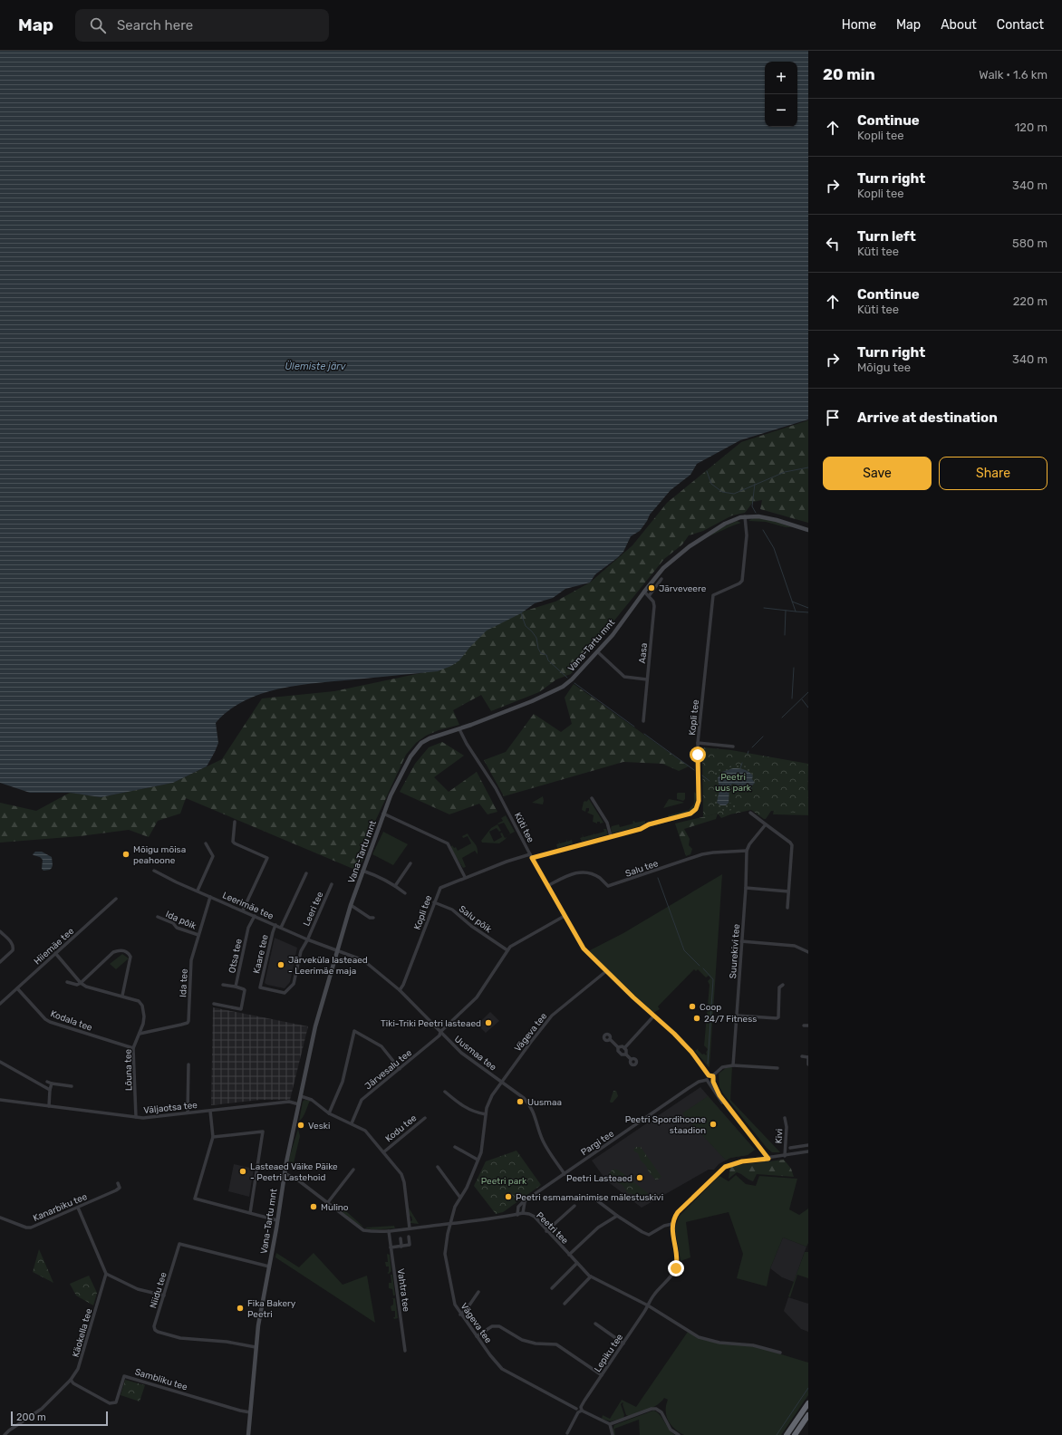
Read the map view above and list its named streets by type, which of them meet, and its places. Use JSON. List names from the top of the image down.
{
  "streets": {
    "street": [
      "Vana-Tartu mnt",
      "Aasa",
      "Kopli tee",
      "Küti tee",
      "Salu tee",
      "Leerimäe tee",
      "Leeri tee",
      "Salu põik",
      "Ida põik",
      "Hiiemäe tee",
      "Suurekivi tee",
      "Kaare tee",
      "Otsa tee",
      "Ida tee",
      "Kodala tee",
      "Vägeva tee",
      "Uusmaa tee",
      "Järvesalu tee",
      "Lõuna tee",
      "Väljaotsa tee",
      "Kodu tee",
      "Kivi",
      "Pargi tee",
      "Kanarbiku tee",
      "Peetri tee",
      "Niidu tee",
      "Vahtra tee",
      "Käokella tee",
      "Lepiku tee",
      "Sambliku tee"
    ]
  },
  "crossings": [
    ["Vana-Tartu mnt", "Aasa"],
    ["Vana-Tartu mnt", "Kopli tee"],
    ["Vana-Tartu mnt", "Küti tee"],
    ["Vana-Tartu mnt", "Leerimäe tee"],
    ["Vana-Tartu mnt", "Uusmaa tee"],
    ["Vana-Tartu mnt", "Väljaotsa tee"],
    ["Vana-Tartu mnt", "Peetri tee"],
    ["Vana-Tartu mnt", "Niidu tee"],
    ["Vana-Tartu mnt", "Sambliku tee"],
    ["Kopli tee", "Küti tee"],
    ["Kopli tee", "Salu põik"],
    ["Kopli tee", "Uusmaa tee"],
    ["Küti tee", "Salu tee"],
    ["Küti tee", "Vägeva tee"],
    ["Salu tee", "Suurekivi tee"],
    ["Leerimäe tee", "Leeri tee"],
    ["Leerimäe tee", "Kaare tee"],
    ["Leerimäe tee", "Otsa tee"],
    ["Leerimäe tee", "Ida tee"],
    ["Leerimäe tee", "Uusmaa tee"],
    ["Leeri tee", "Kaare tee"],
    ["Ida põik", "Ida tee"],
    ["Hiiemäe tee", "Kodala tee"],
    ["Ida tee", "Lõuna tee"],
    ["Kodala tee", "Lõuna tee"],
    ["Vägeva tee", "Uusmaa tee"],
    ["Vägeva tee", "Peetri tee"],
    ["Vägeva tee", "Lepiku tee"],
    ["Uusmaa tee", "Järvesalu tee"],
    ["Uusmaa tee", "Pargi tee"],
    ["Lõuna tee", "Väljaotsa tee"],
    ["Kodu tee", "Peetri tee"],
    ["Peetri tee", "Vahtra tee"],
    ["Peetri tee", "Lepiku tee"],
    ["Käokella tee", "Sambliku tee"]
  ],
  "water": ["Ülemiste järv"],
  "parks": ["Peetri uus park", "Peetri park"],
  "places": [
    "Järveveere",
    "Mõigu mõisa peahoone",
    "Järveküla lasteaed - Leerimäe maja",
    "Coop",
    "24/7 Fitness",
    "Tiki-Triki Peetri lasteaed",
    "Uusmaa",
    "Peetri Spordihoone staadion",
    "Veski",
    "Lasteaed Väike Päike - Peetri Lastehoid",
    "Peetri Lasteaed",
    "Peetri esmamainimise mälestuskivi",
    "Mulino",
    "Fika Bakery Peetri"
  ],
  "scale_bar": "200 m",
  "page": {
    "header": "Map",
    "search": "Search here",
    "nav": [
      "Home",
      "Map",
      "About",
      "Contact"
    ],
    "heading": ["20 min", "Walk · 1.6 km"],
    "map_buttons": ["+", "−"],
    "list": [
      ["Continue", "Kopli tee", "120 m"],
      ["Turn right", "Kopli tee", "340 m"],
      ["Turn left", "Küti tee", "580 m"],
      ["Continue", "Küti tee", "220 m"],
      ["Turn right", "Mõigu tee", "340 m"],
      "Arrive at destination"
    ],
    "buttons": ["Save", "Share"],
    "scale": "200 m"
  }
}
